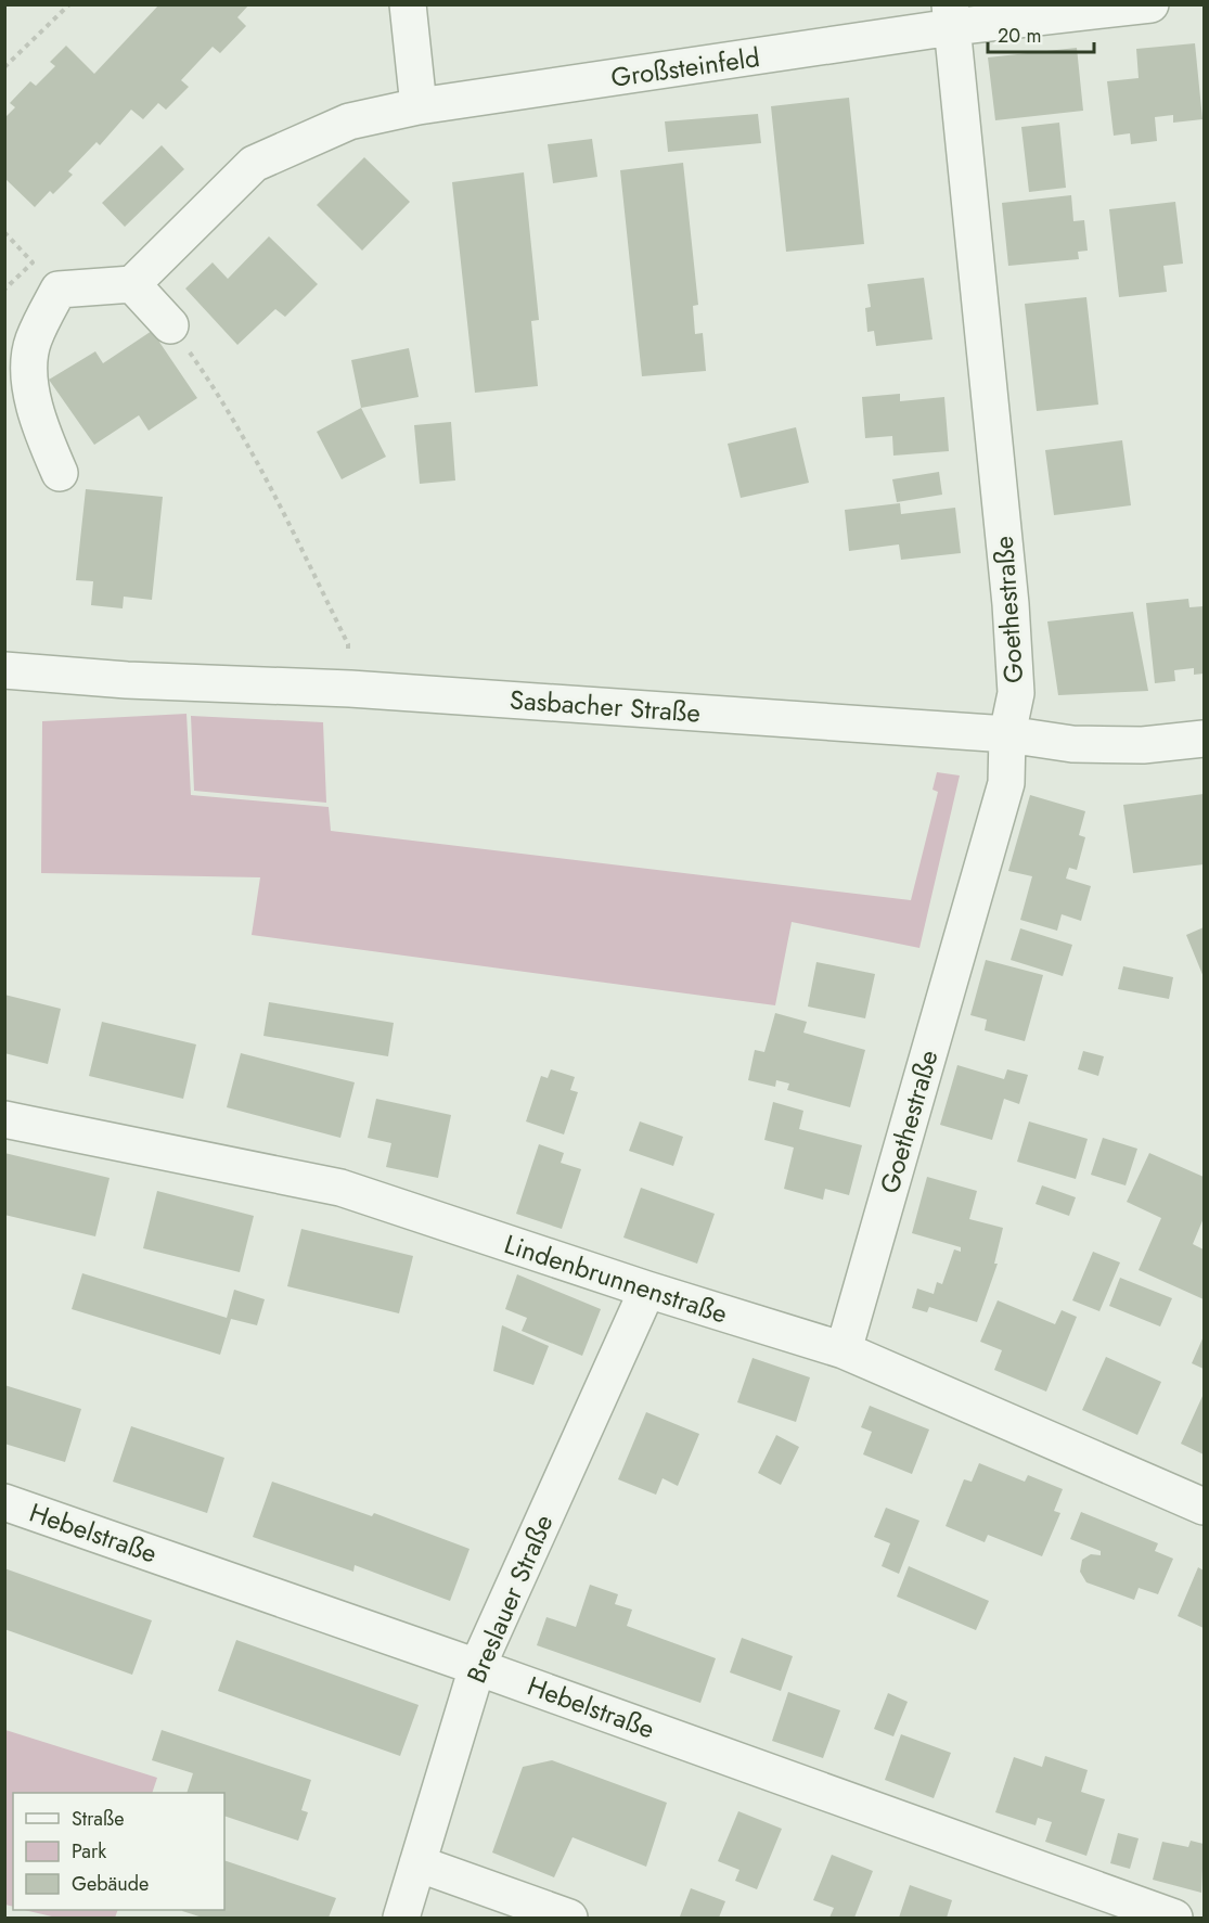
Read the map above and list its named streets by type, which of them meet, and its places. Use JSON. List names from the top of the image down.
{
  "streets": {
    "street": [
      "Großsteinfeld",
      "Goethestraße",
      "Sasbacher Straße",
      "Lindenbrunnenstraße",
      "Hebelstraße",
      "Breslauer Straße"
    ]
  },
  "crossings": [
    ["Großsteinfeld", "Goethestraße"],
    ["Goethestraße", "Sasbacher Straße"],
    ["Goethestraße", "Lindenbrunnenstraße"],
    ["Lindenbrunnenstraße", "Breslauer Straße"],
    ["Hebelstraße", "Breslauer Straße"]
  ],
  "legend": ["Straße", "Park", "Gebäude"],
  "scale_bar": "20 m"
}
